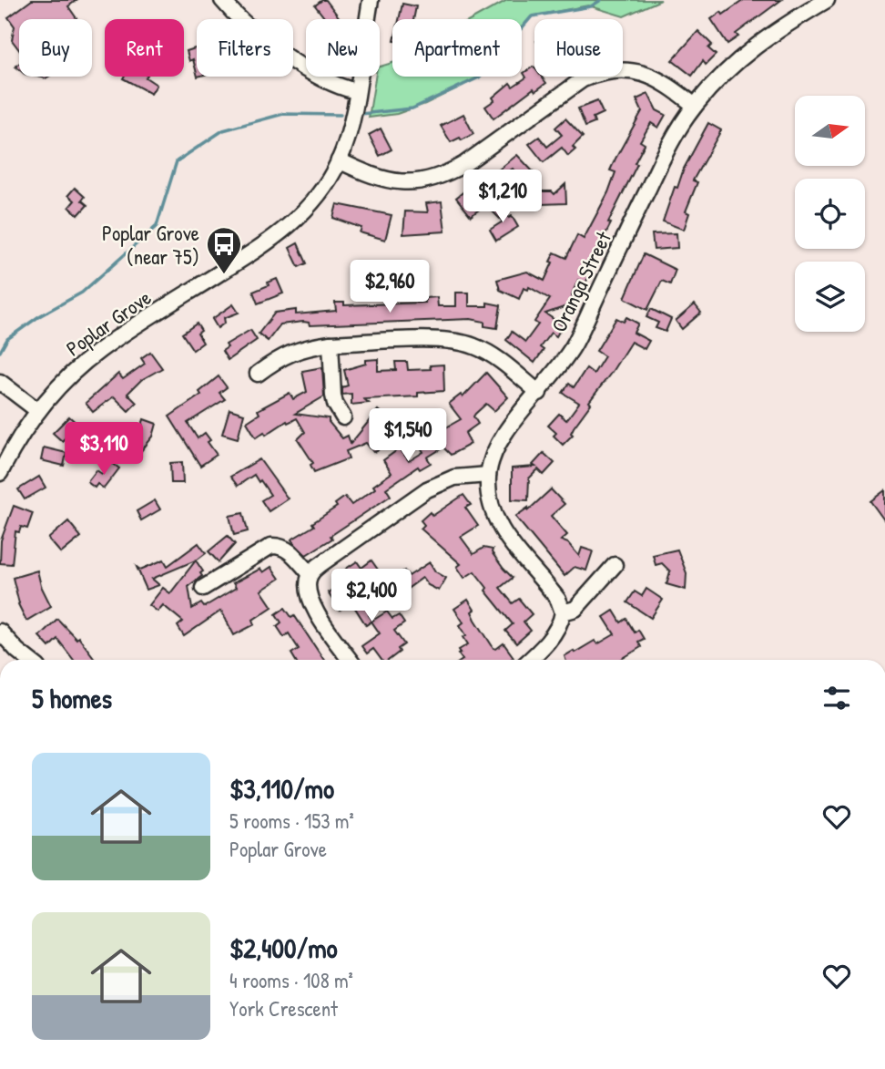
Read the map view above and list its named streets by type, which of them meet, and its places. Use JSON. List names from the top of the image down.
{
  "streets": {
    "street": ["Oranga Street", "Poplar Grove"]
  },
  "places": {
    "bus stop": ["Poplar Grove (near 75)"]
  },
  "north": "right",
  "page": {
    "chip": [
      "Buy",
      "Rent",
      "Filters",
      "New",
      "Apartment",
      "House"
    ],
    "price": [
      "$1,210",
      "$2,960",
      "$1,540",
      "$3,110",
      "$2,400"
    ],
    "heading": "5 homes",
    "list": [
      {
        "name": "$3,110/mo",
        "note": "5 rooms · 153 m² · Poplar Grove"
      },
      {
        "name": "$2,400/mo",
        "note": "4 rooms · 108 m² · York Crescent"
      }
    ]
  }
}
